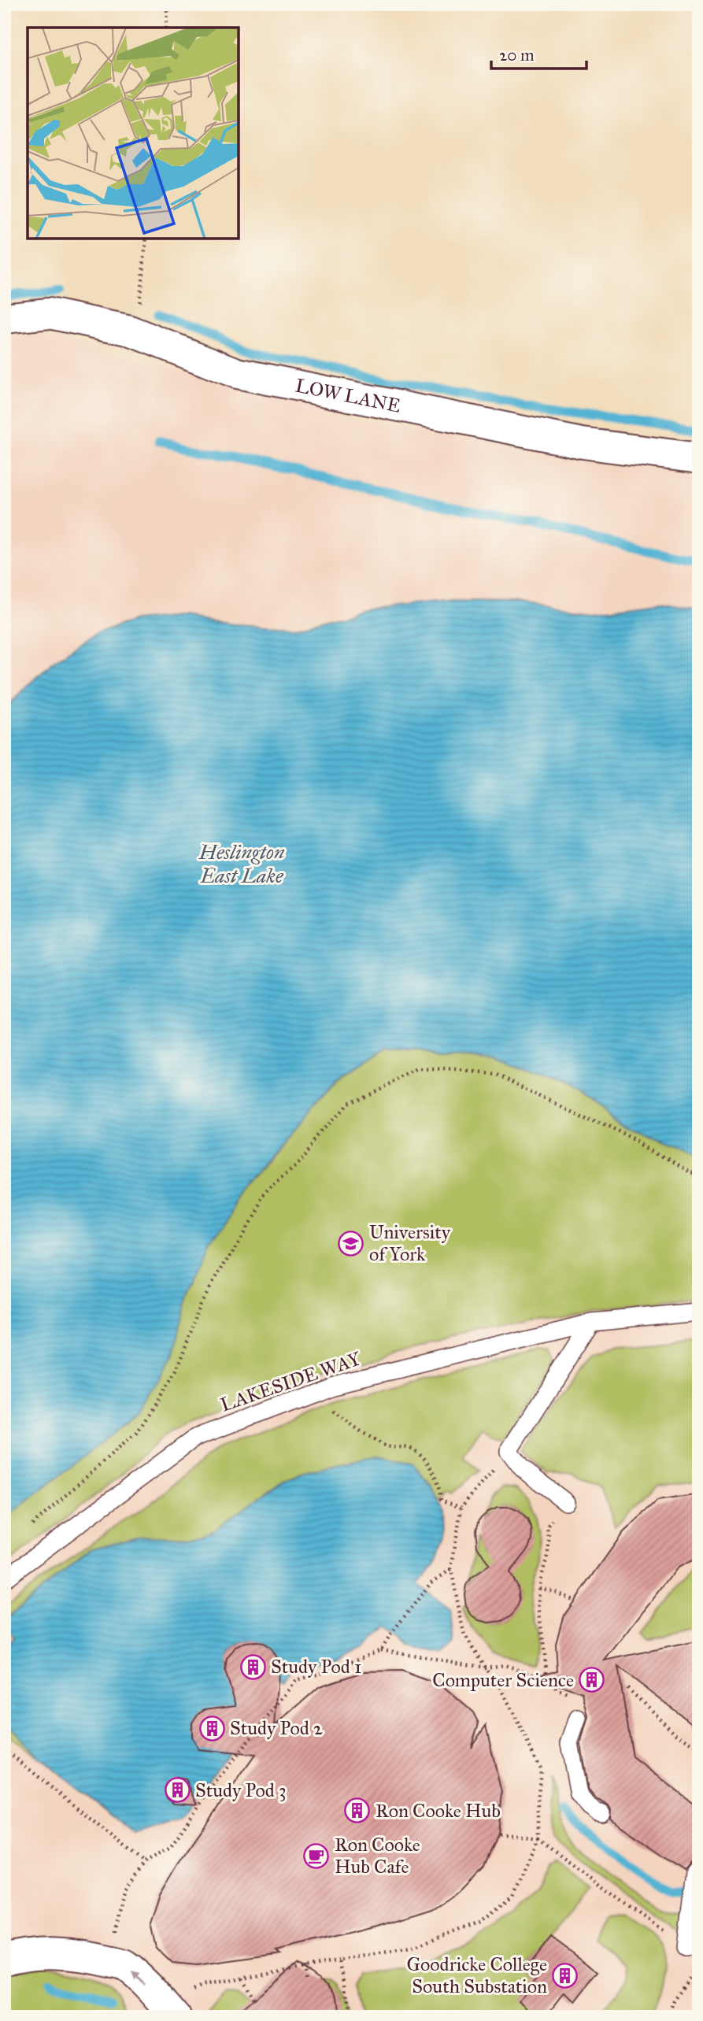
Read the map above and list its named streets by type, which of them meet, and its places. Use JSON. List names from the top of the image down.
{
  "streets": {
    "street": ["LOW LANE"],
    "lane": ["LAKESIDE WAY"]
  },
  "water": ["Heslington East Lake"],
  "places": {
    "school or university": ["University of York"],
    "building": [
      "Study Pod 1",
      "Computer Science",
      "Study Pod 2",
      "Study Pod 3",
      "Ron Cooke Hub",
      "Goodricke College South Substation"
    ],
    "cafe": ["Ron Cooke Hub Cafe"]
  },
  "scale_bar": "20 m"
}
